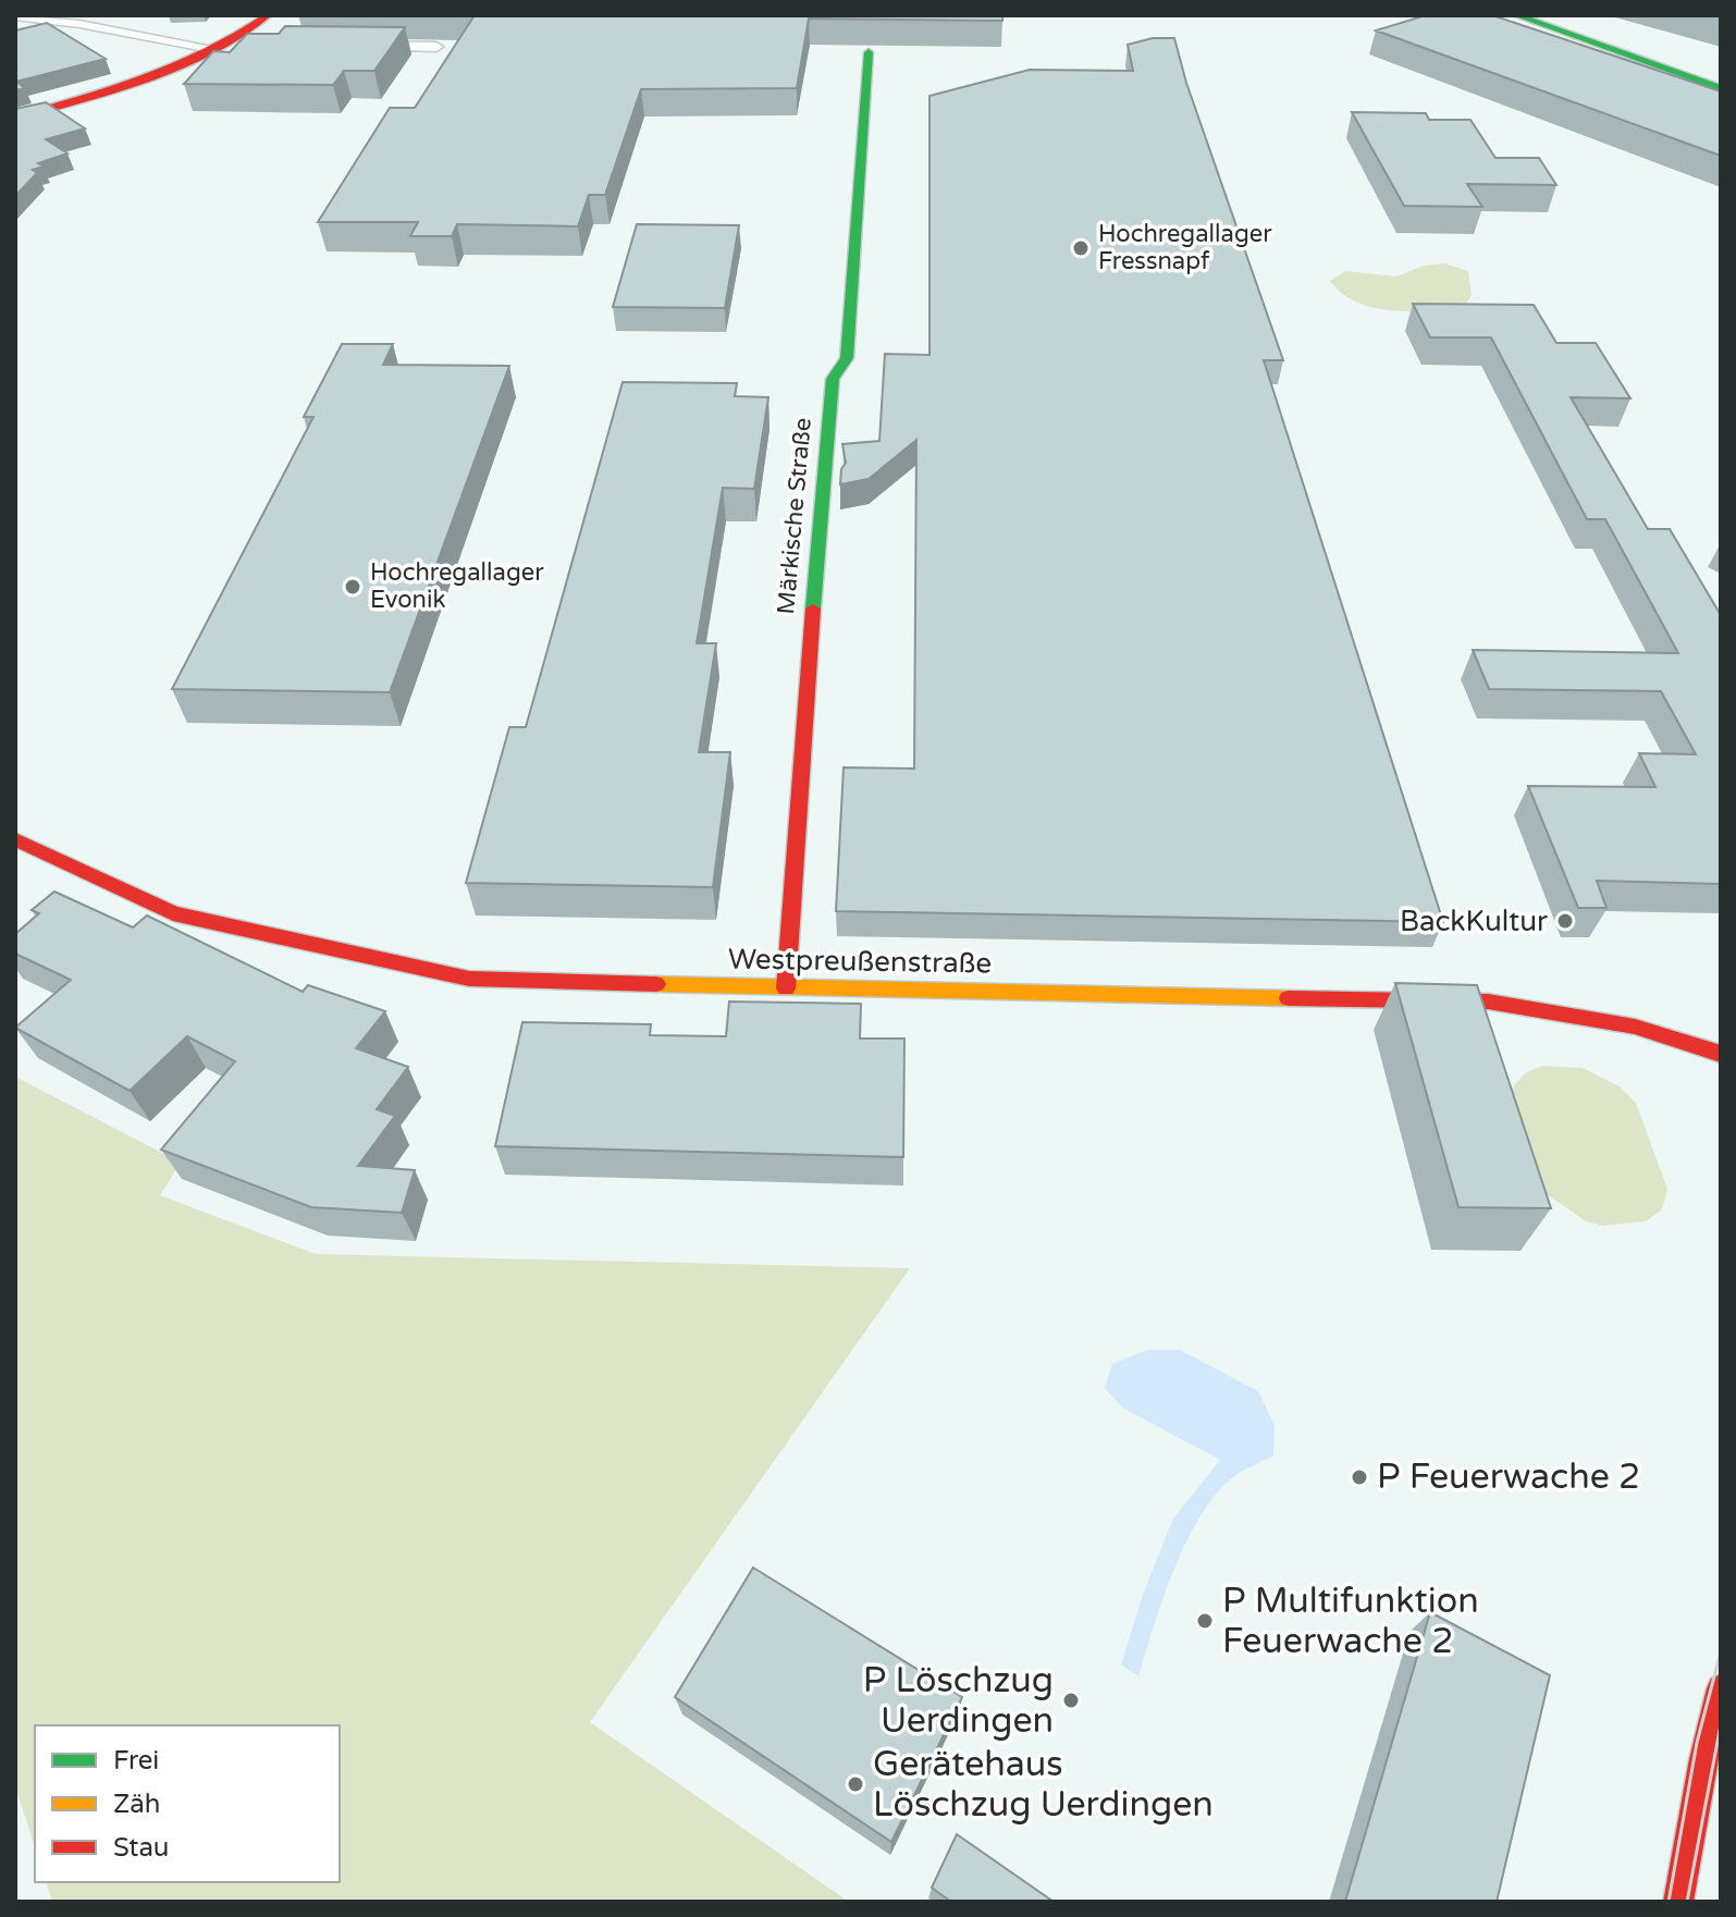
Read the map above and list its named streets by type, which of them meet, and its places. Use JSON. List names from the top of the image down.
{
  "streets": {
    "street": ["Märkische Straße", "Westpreußenstraße"]
  },
  "crossings": [
    ["Märkische Straße", "Westpreußenstraße"]
  ],
  "places": [
    "Hochregallager Fressnapf",
    "Hochregallager Evonik",
    "BackKultur",
    "P Feuerwache 2",
    "P Multifunktion Feuerwache 2",
    "P Löschzug Uerdingen",
    "Gerätehaus Löschzug Uerdingen"
  ],
  "legend": ["Frei", "Zäh", "Stau"]
}
